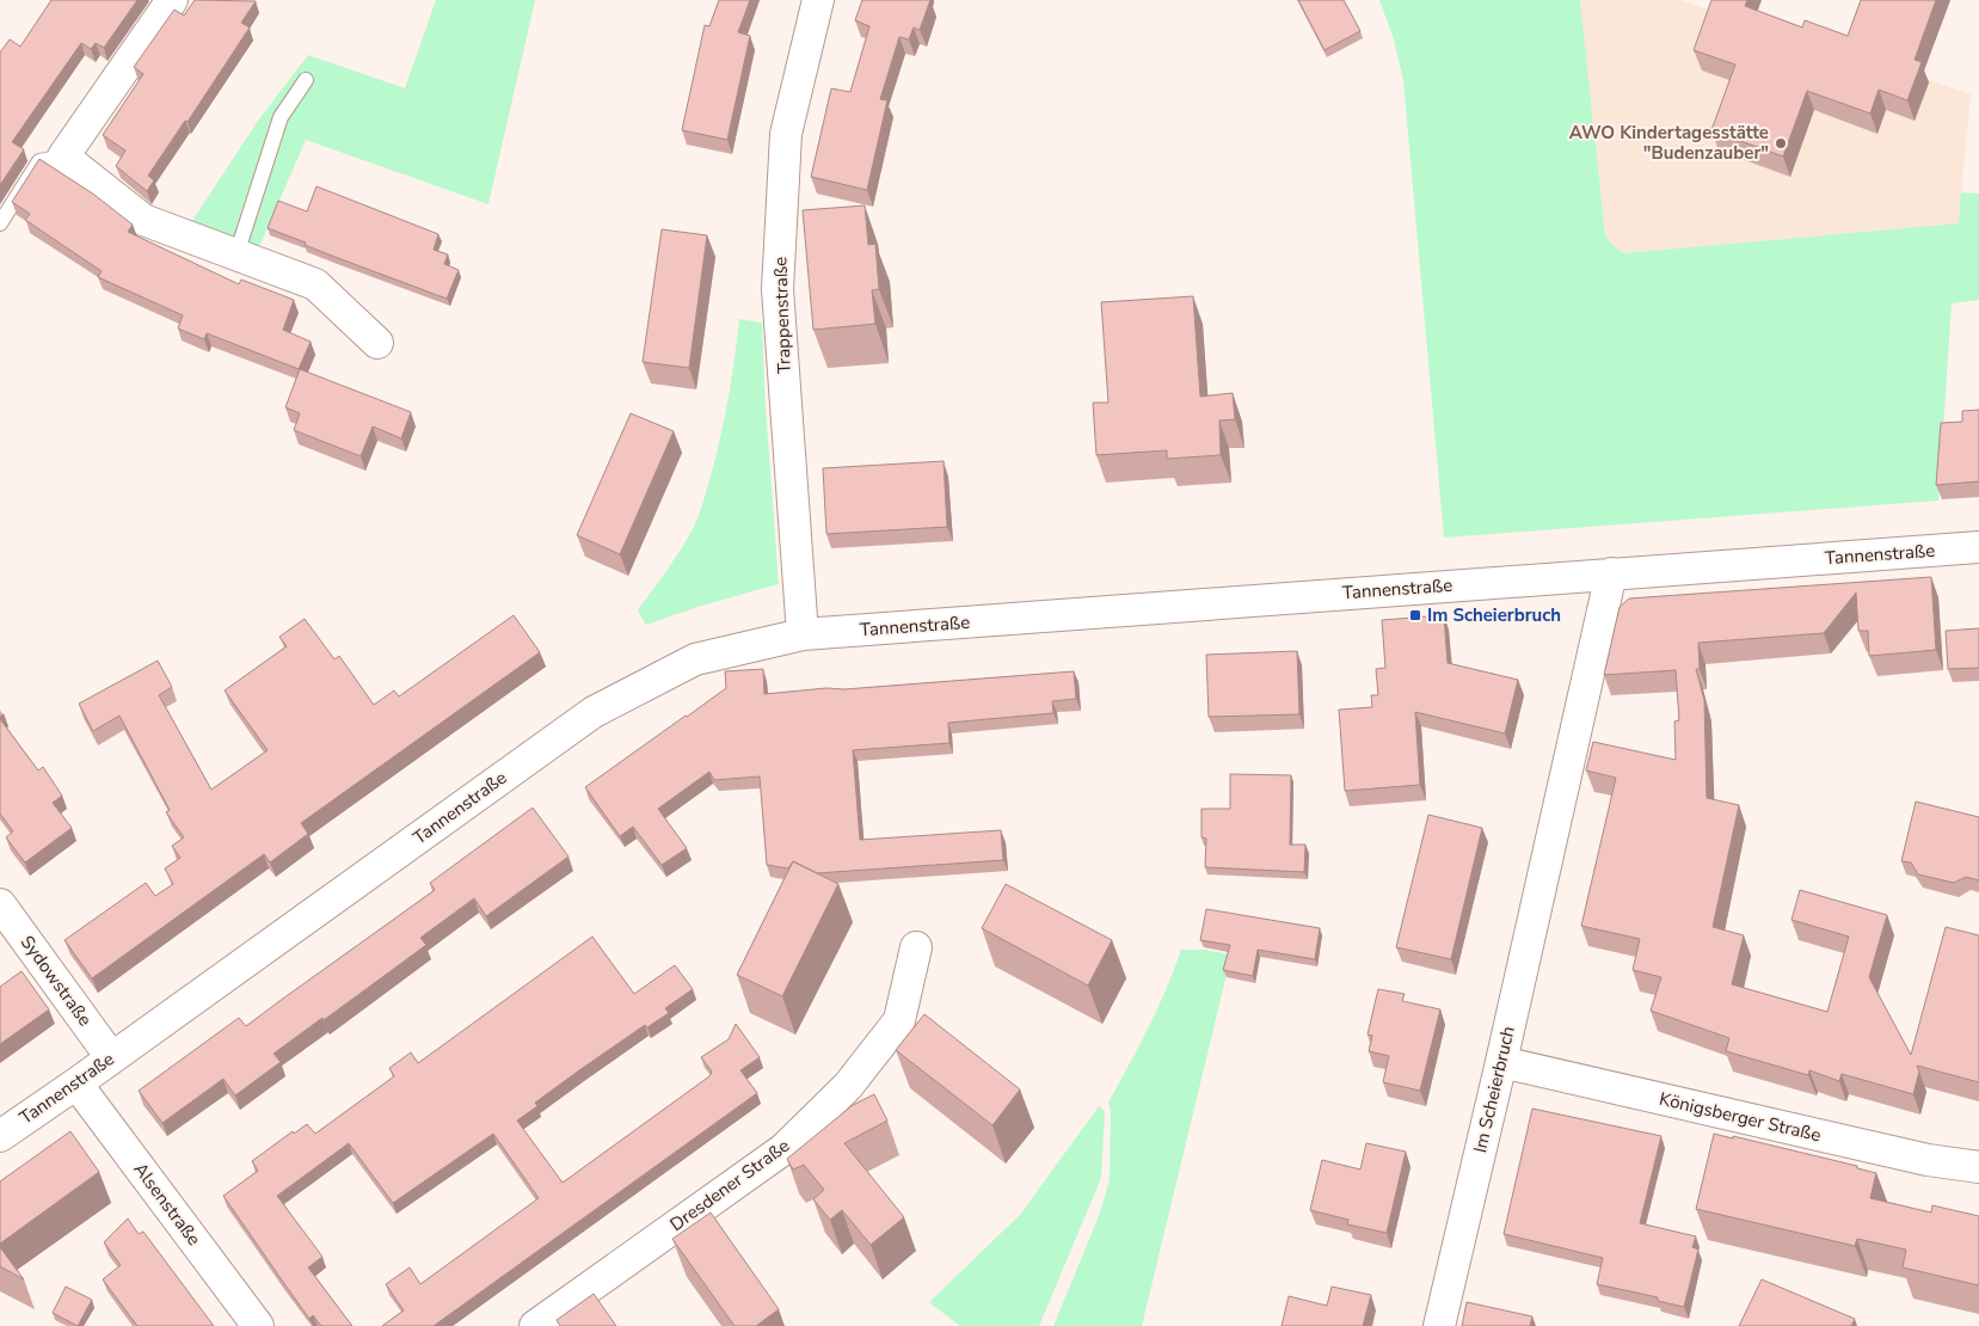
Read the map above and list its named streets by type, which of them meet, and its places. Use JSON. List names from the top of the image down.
{
  "streets": {
    "street": [
      "Trappenstraße",
      "Tannenstraße",
      "Sydowstraße",
      "Im Scheierbruch",
      "Königsberger Straße",
      "Dresdener Straße",
      "Alsenstraße"
    ]
  },
  "crossings": [
    ["Trappenstraße", "Tannenstraße"],
    ["Tannenstraße", "Sydowstraße"],
    ["Tannenstraße", "Im Scheierbruch"],
    ["Tannenstraße", "Alsenstraße"],
    ["Im Scheierbruch", "Königsberger Straße"]
  ],
  "places": {
    "other": ["AWO Kindertagesstätte \"Budenzauber\""],
    "transit": ["Im Scheierbruch"]
  }
}
